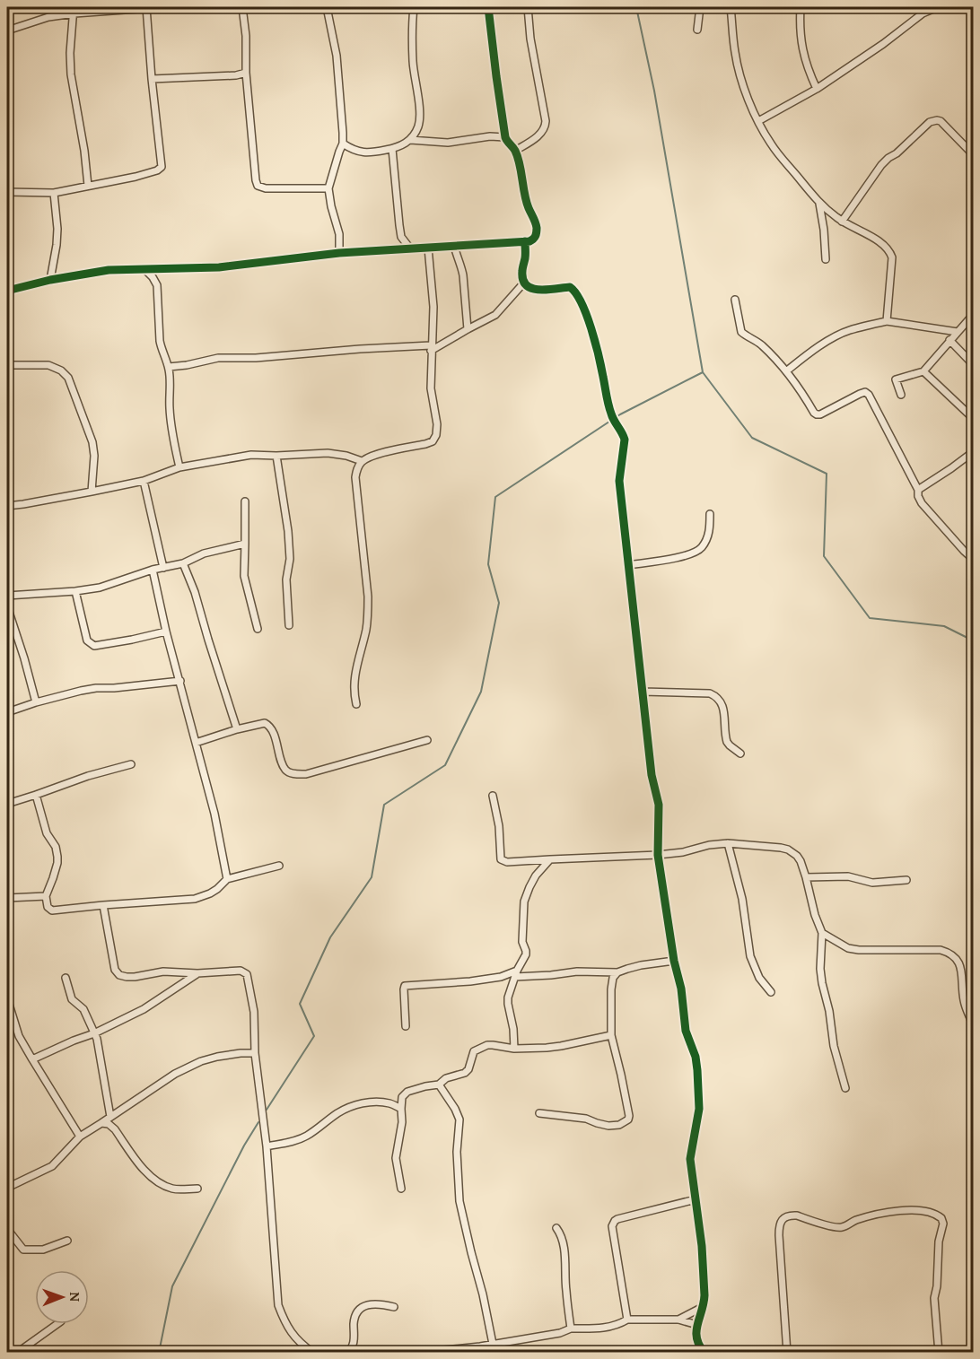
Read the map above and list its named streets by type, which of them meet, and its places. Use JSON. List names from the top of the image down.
{
  "north": "right"
}
